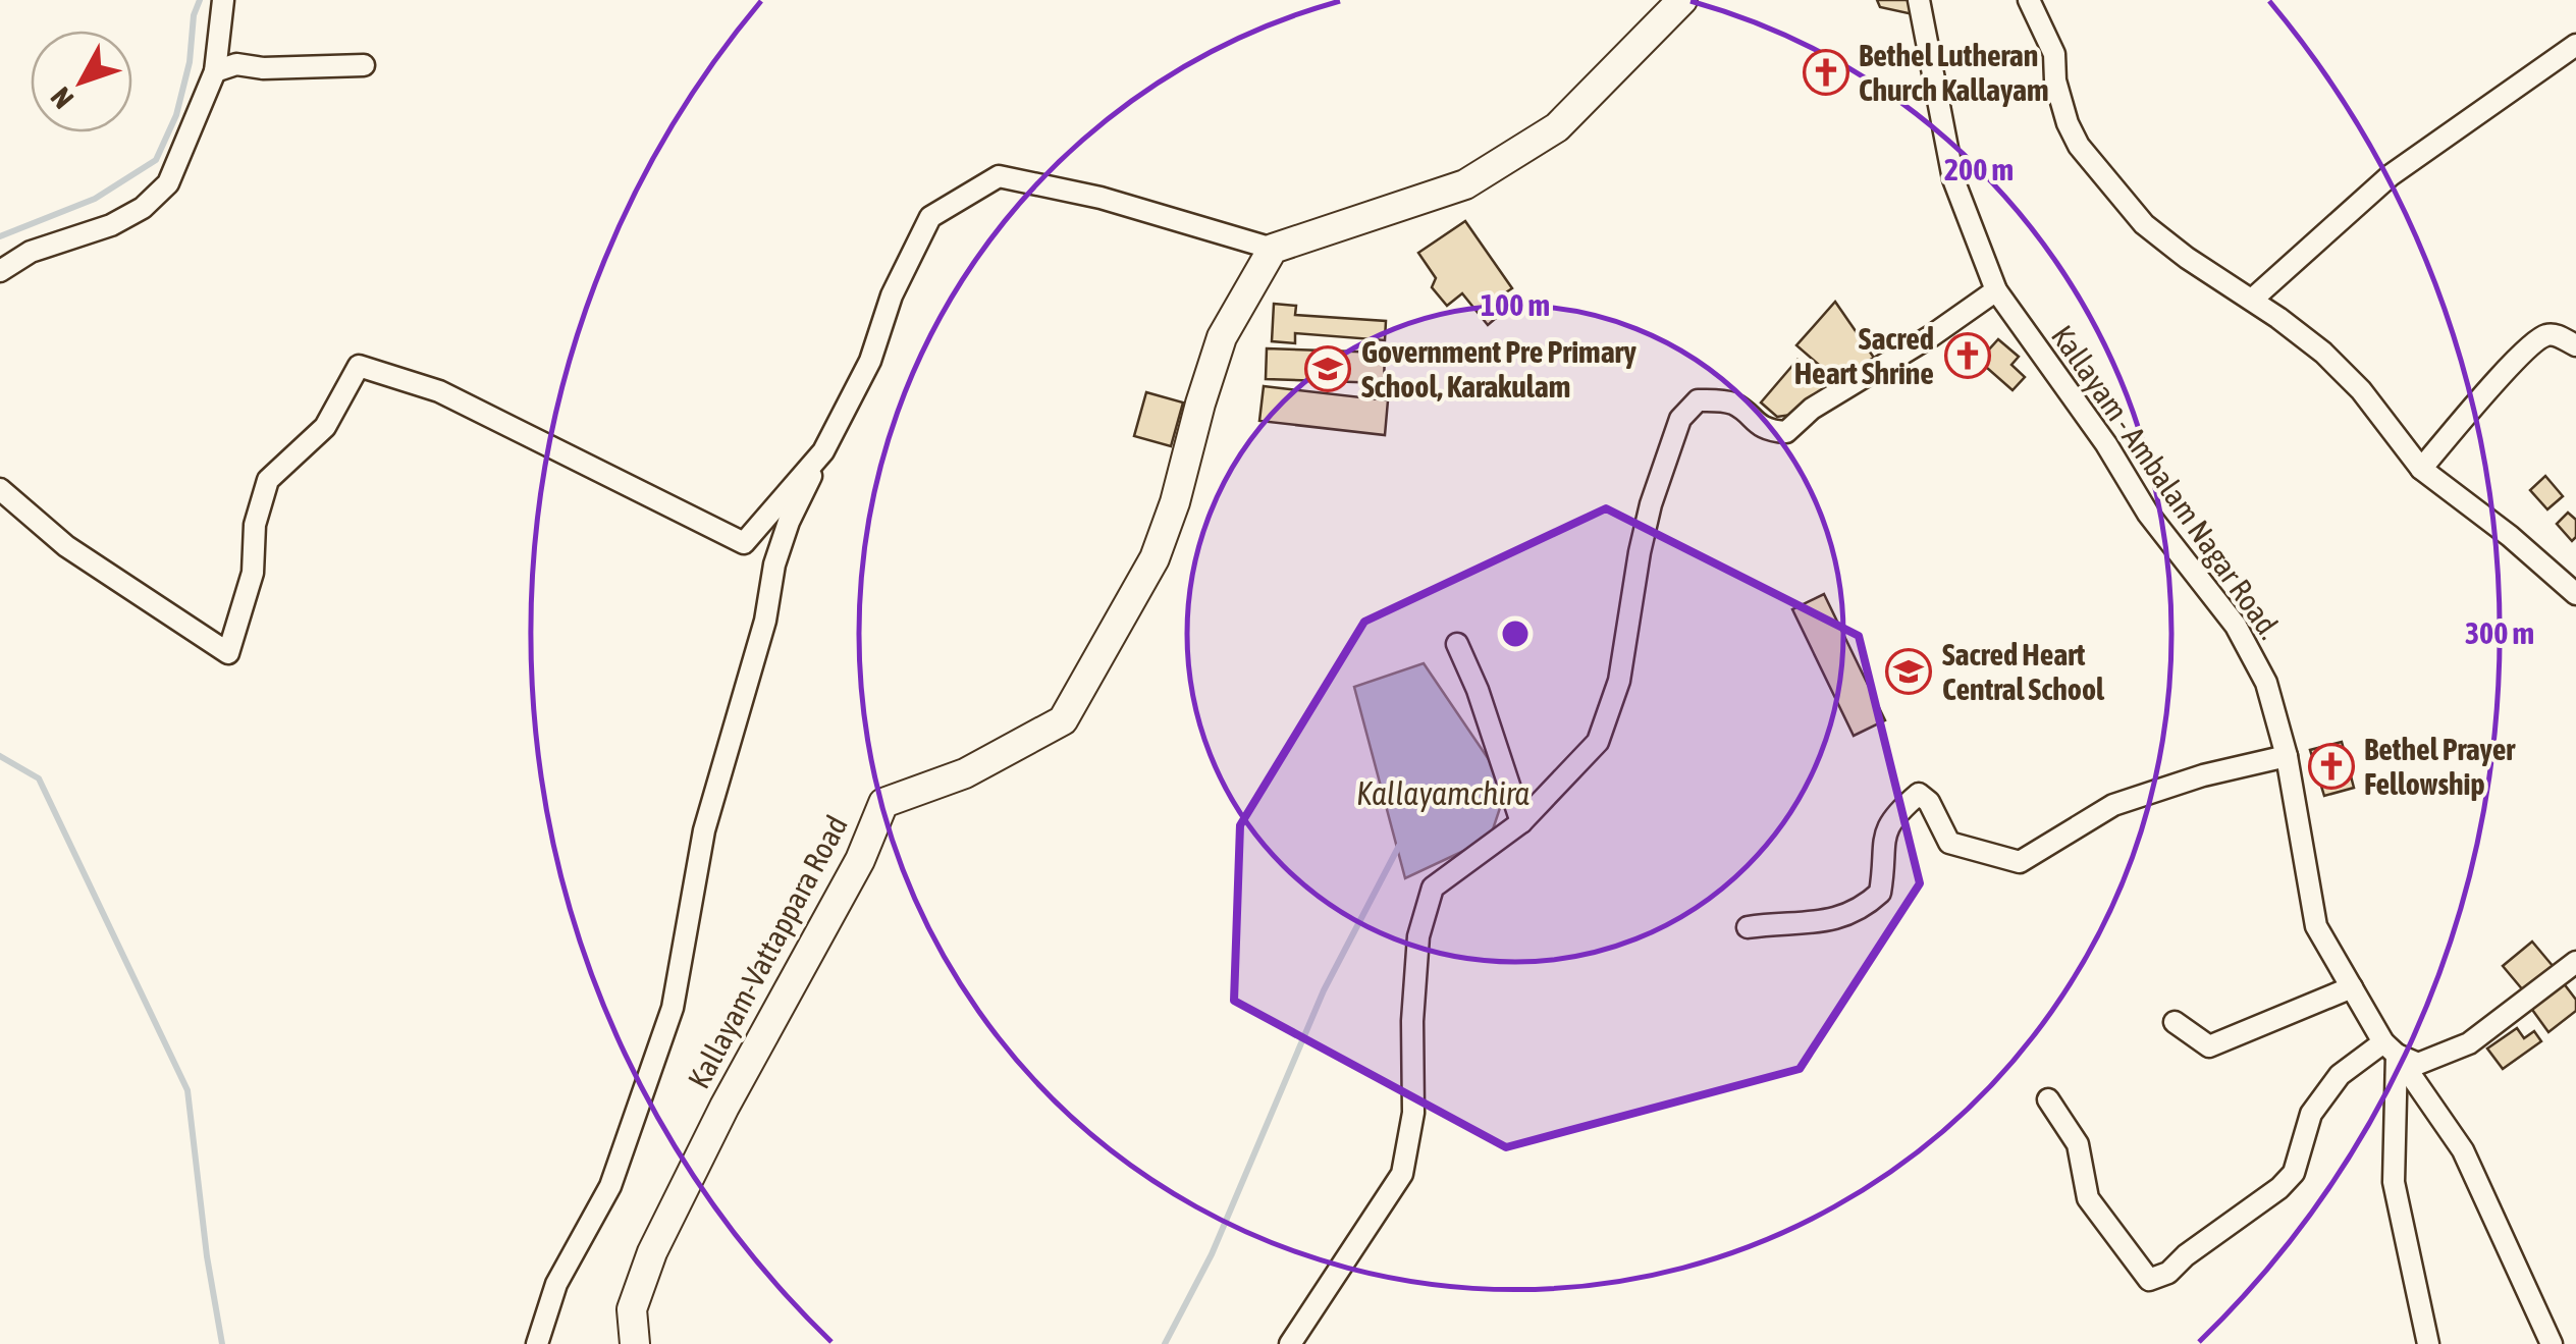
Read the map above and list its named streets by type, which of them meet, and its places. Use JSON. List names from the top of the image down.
{
  "streets": {
    "street": ["Kallayam - Ambalam Nagar Road.", "Kallayam-Vattappara Road"]
  },
  "water": ["Kallayamchira"],
  "places": {
    "church": ["Bethel Lutheran Church Kallayam", "Sacred Heart Shrine", "Bethel Prayer Fellowship"],
    "school or university": ["Government Pre Primary School, Karakulam", "Sacred Heart Central School"]
  },
  "north": "bottom left",
  "rings": ["200 m", "100 m", "300 m"]
}
